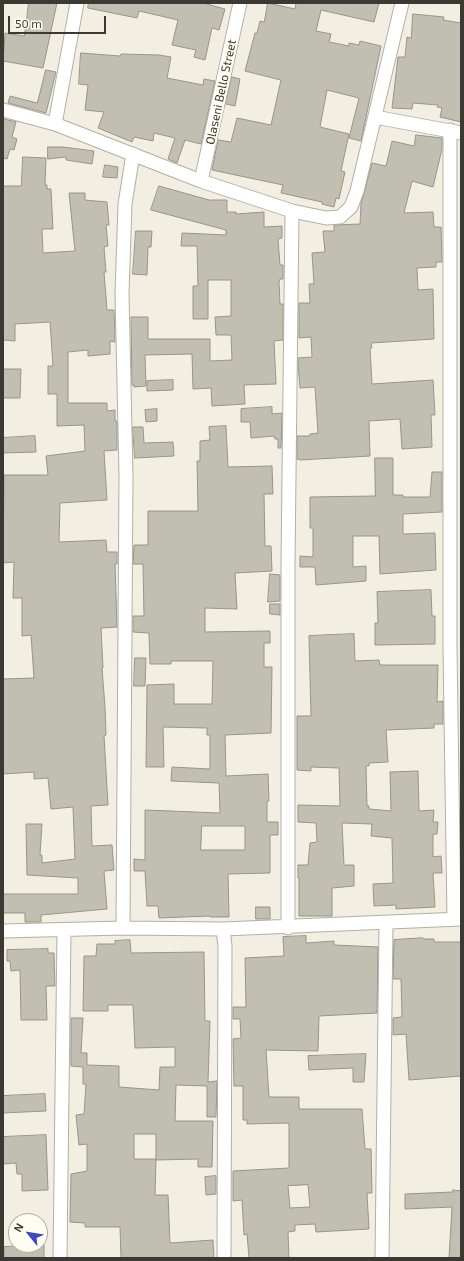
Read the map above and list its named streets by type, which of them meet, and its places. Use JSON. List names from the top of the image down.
{
  "streets": {
    "street": ["Olaseni Bello Street"]
  },
  "scale_bar": "50 m",
  "north": "top left"
}
